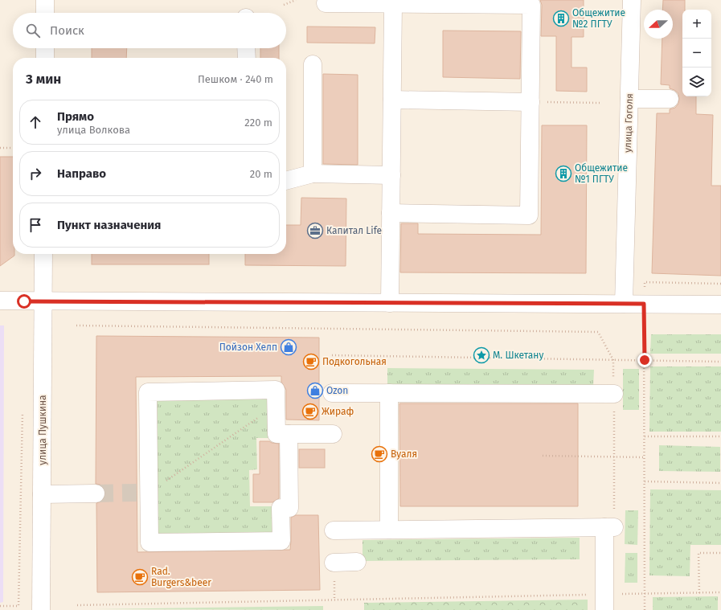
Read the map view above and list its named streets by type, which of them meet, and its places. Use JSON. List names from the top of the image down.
{
  "streets": {
    "street": ["улица Гоголя", "улица Пушкина"]
  },
  "places": {
    "building": ["Общежитие №2 ПГТУ", "Общежитие №1 ПГТУ"],
    "office": ["Капитал Life"],
    "shop": ["Пойзон Хелп", "Ozon"],
    "place": ["М. Шкетану"],
    "cafe": [
      "Подкогольная",
      "Жираф",
      "Вуаля",
      "Rad. Burgers&beer"
    ]
  },
  "north": "left",
  "page": {
    "map_buttons": ["+", "−"],
    "search": "Поиск",
    "heading": ["3 мин", "Пешком · 240 m"],
    "list": [
      ["Прямо", "улица Волкова", "220 m"],
      ["Направо", "20 m"],
      "Пункт назначения"
    ]
  }
}
